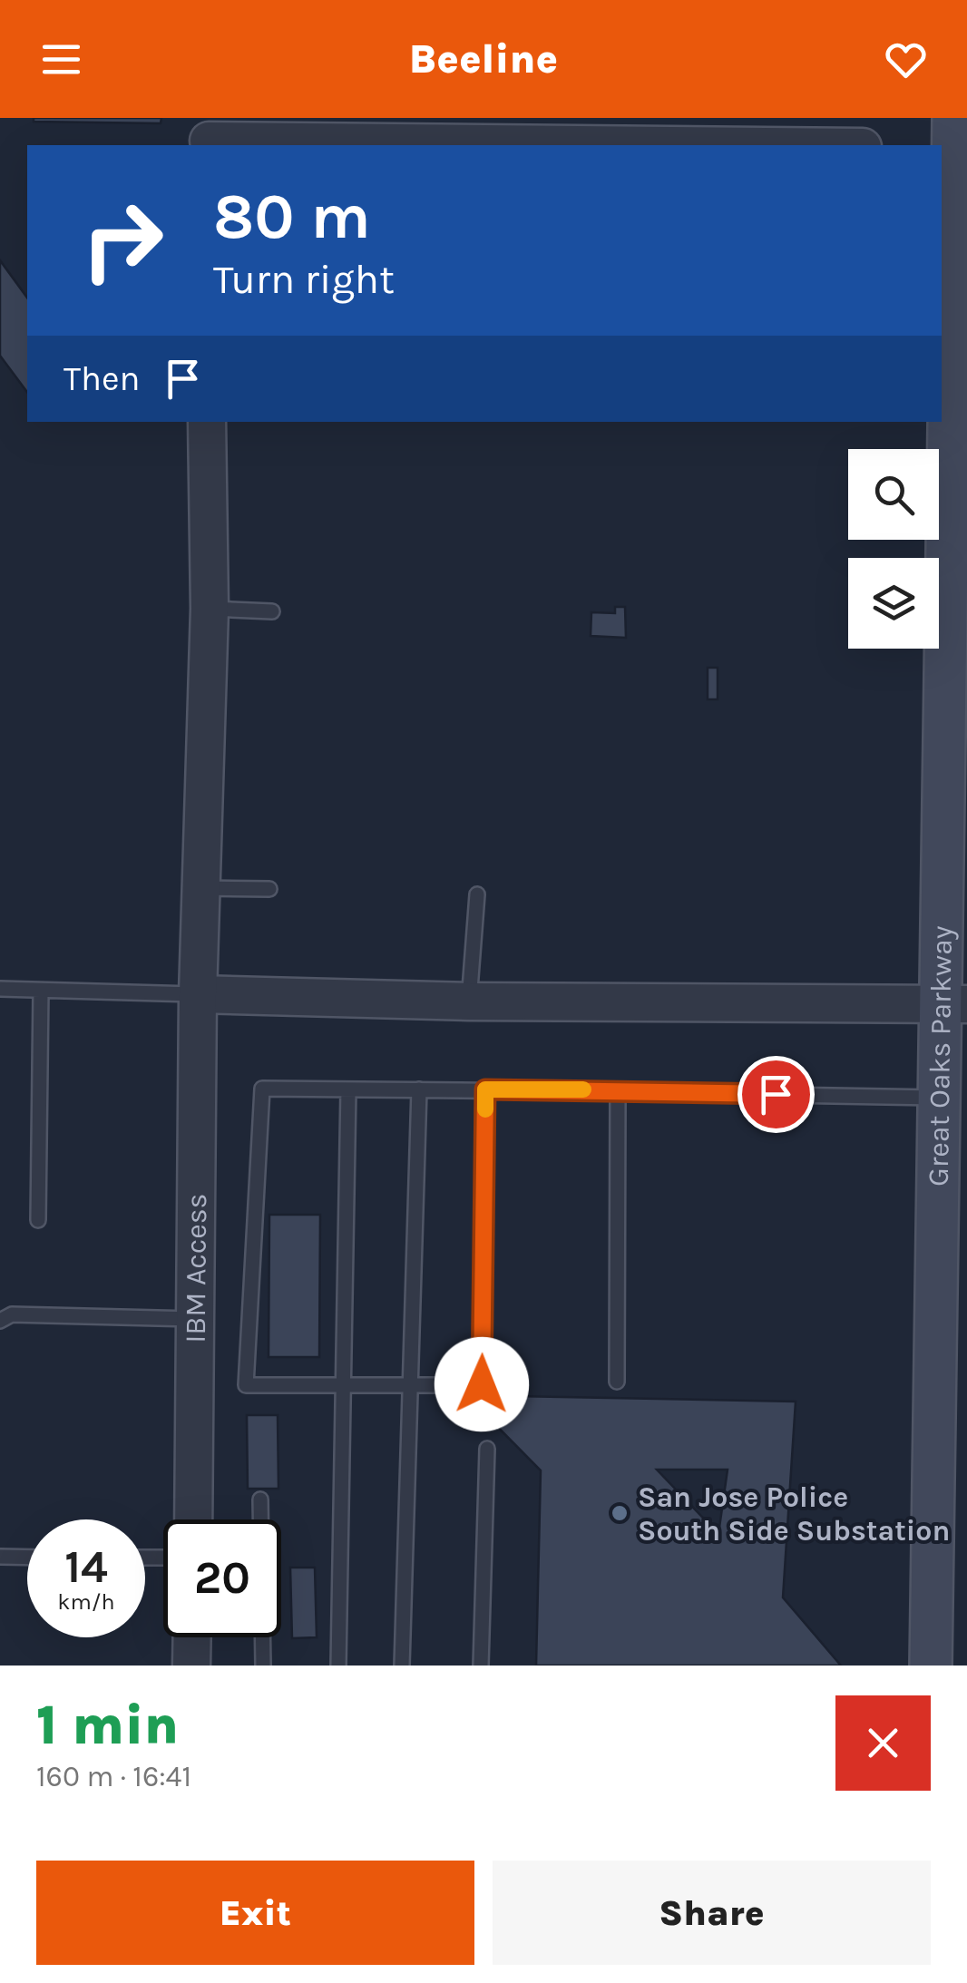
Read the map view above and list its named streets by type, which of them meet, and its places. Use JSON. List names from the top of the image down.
{
  "streets": {
    "main road": ["Great Oaks Parkway"],
    "street": ["IBM Access"]
  },
  "places": ["San Jose Police South Side Substation"],
  "page": {
    "header": "Beeline",
    "turn": ["80 m", "Turn right"],
    "then": "Then",
    "speed": "14 km/h",
    "limit": "20",
    "heading": ["1 min", "160 m · 16:41"],
    "buttons": ["Exit", "Share"]
  }
}
